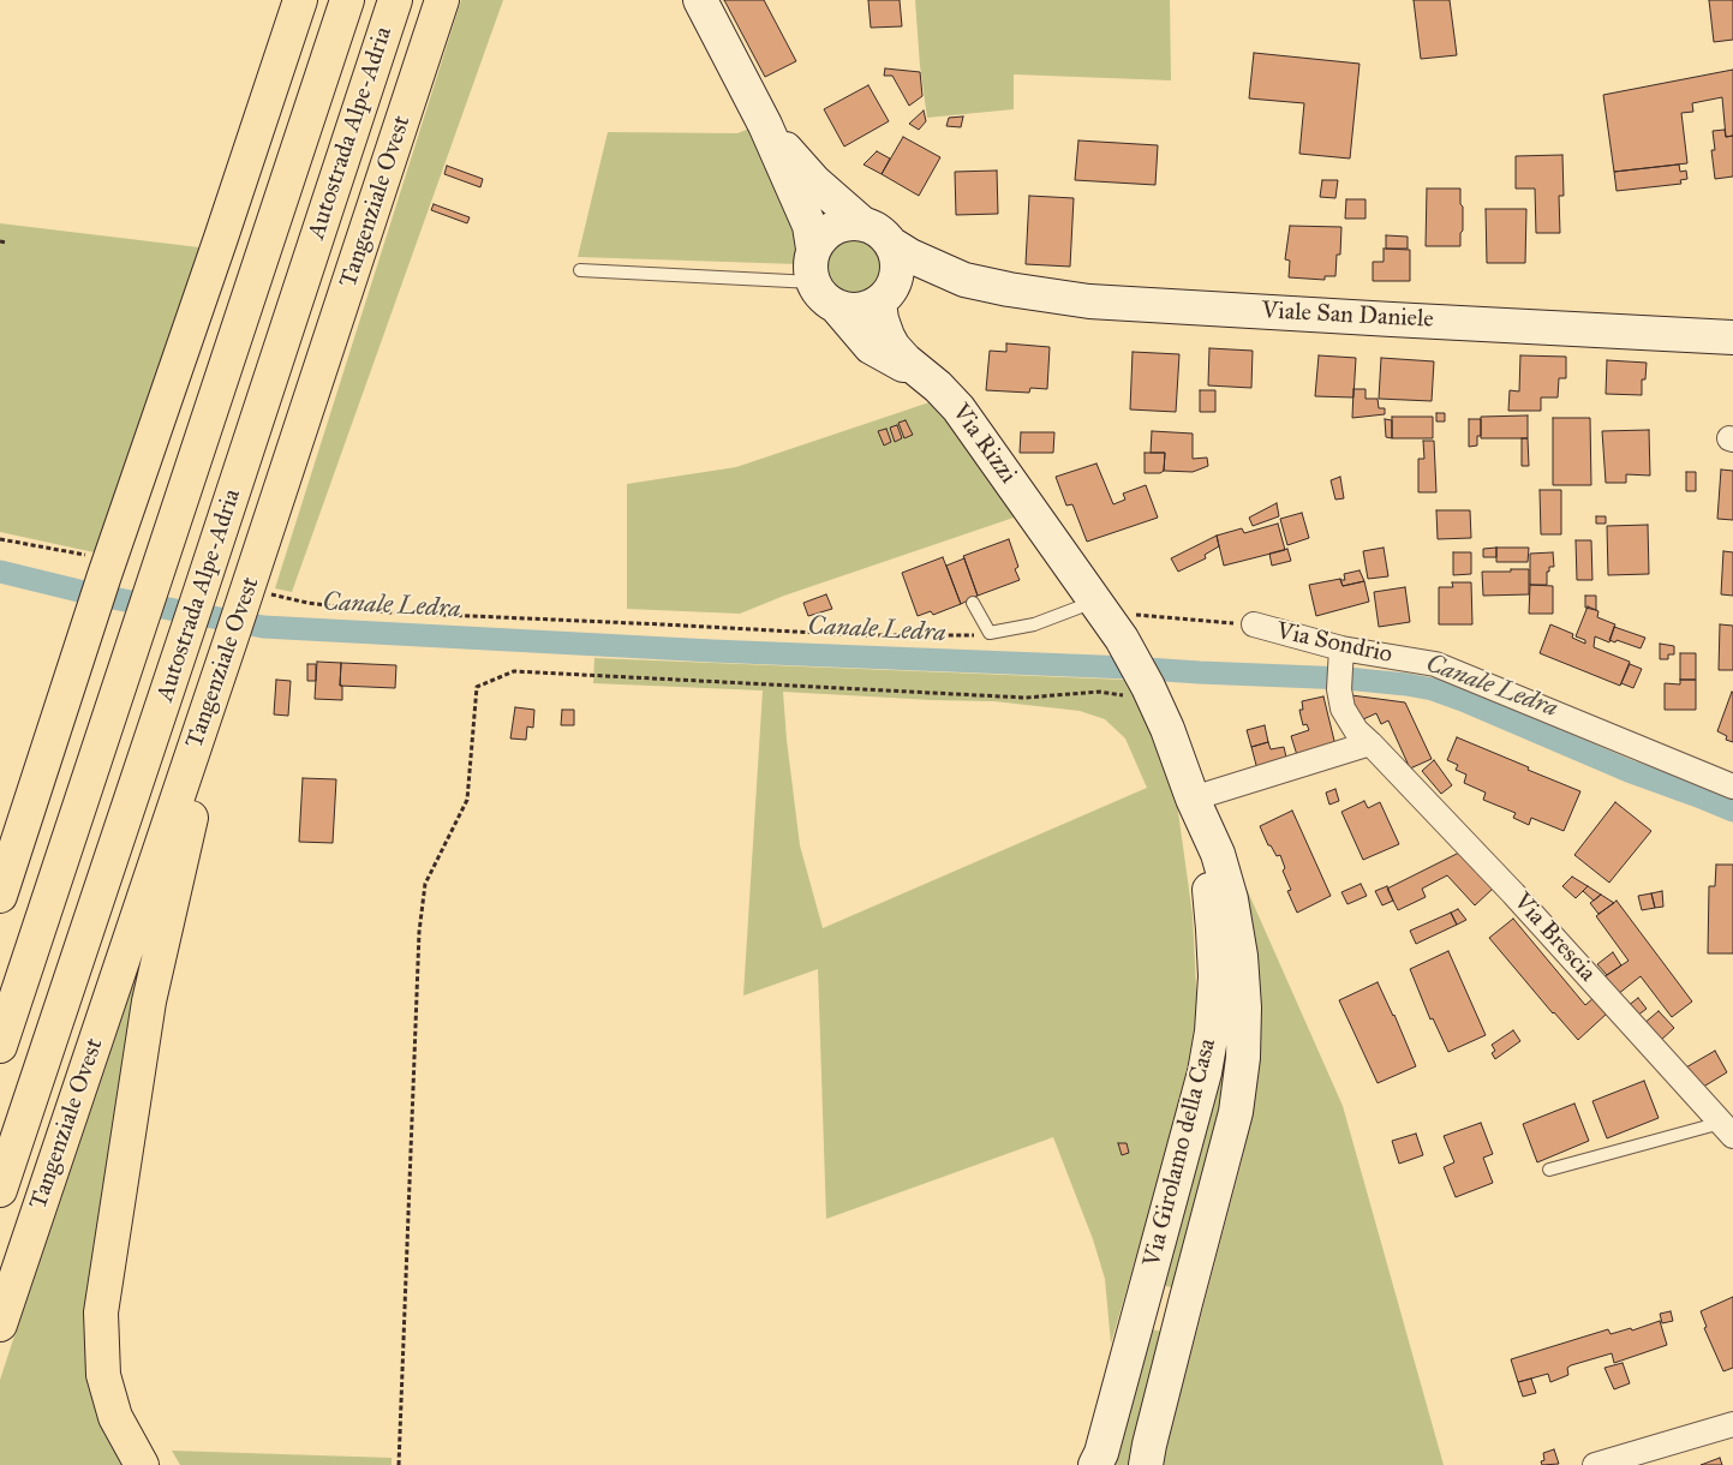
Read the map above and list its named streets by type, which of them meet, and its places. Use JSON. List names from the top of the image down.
{
  "streets": {
    "highway": ["Autostrada Alpe-Adria", "Tangenziale Ovest"],
    "main road": ["Viale San Daniele", "Via Rizzi", "Via Girolamo della Casa"],
    "street": ["Via Sondrio", "Via Brescia"]
  },
  "crossings": [
    ["Viale San Daniele", "Via Rizzi"],
    ["Via Rizzi", "Via Sondrio"],
    ["Via Rizzi", "Via Girolamo della Casa"],
    ["Via Sondrio", "Via Brescia"],
    ["Via Sondrio", "Via Girolamo della Casa"]
  ],
  "water": ["Canale Ledra"]
}
